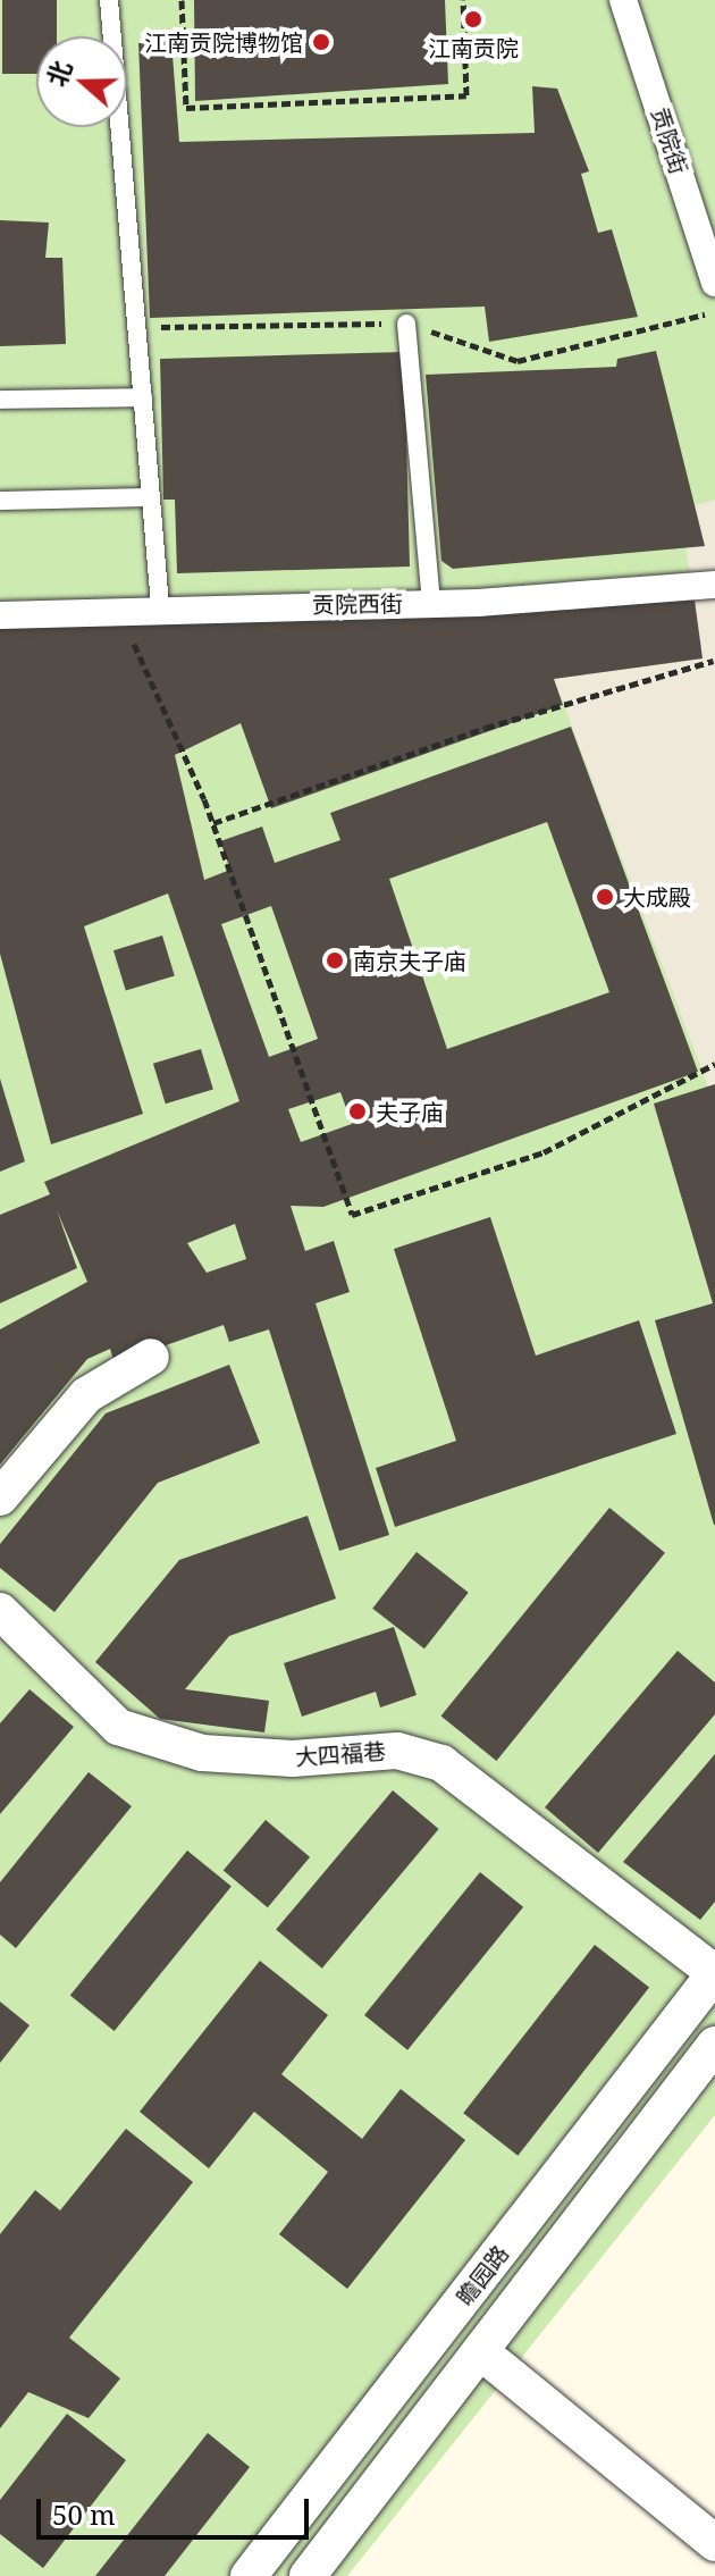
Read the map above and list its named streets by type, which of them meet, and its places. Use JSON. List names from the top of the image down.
{
  "streets": {
    "street": [
      "贡院街",
      "贡院西街",
      "大四福巷",
      "瞻园路"
    ]
  },
  "crossings": [
    ["大四福巷", "瞻园路"]
  ],
  "places": [
    "江南贡院",
    "江南贡院博物馆",
    "大成殿",
    "南京夫子庙",
    "夫子庙"
  ],
  "scale_bar": "50 m",
  "north": "left"
}
